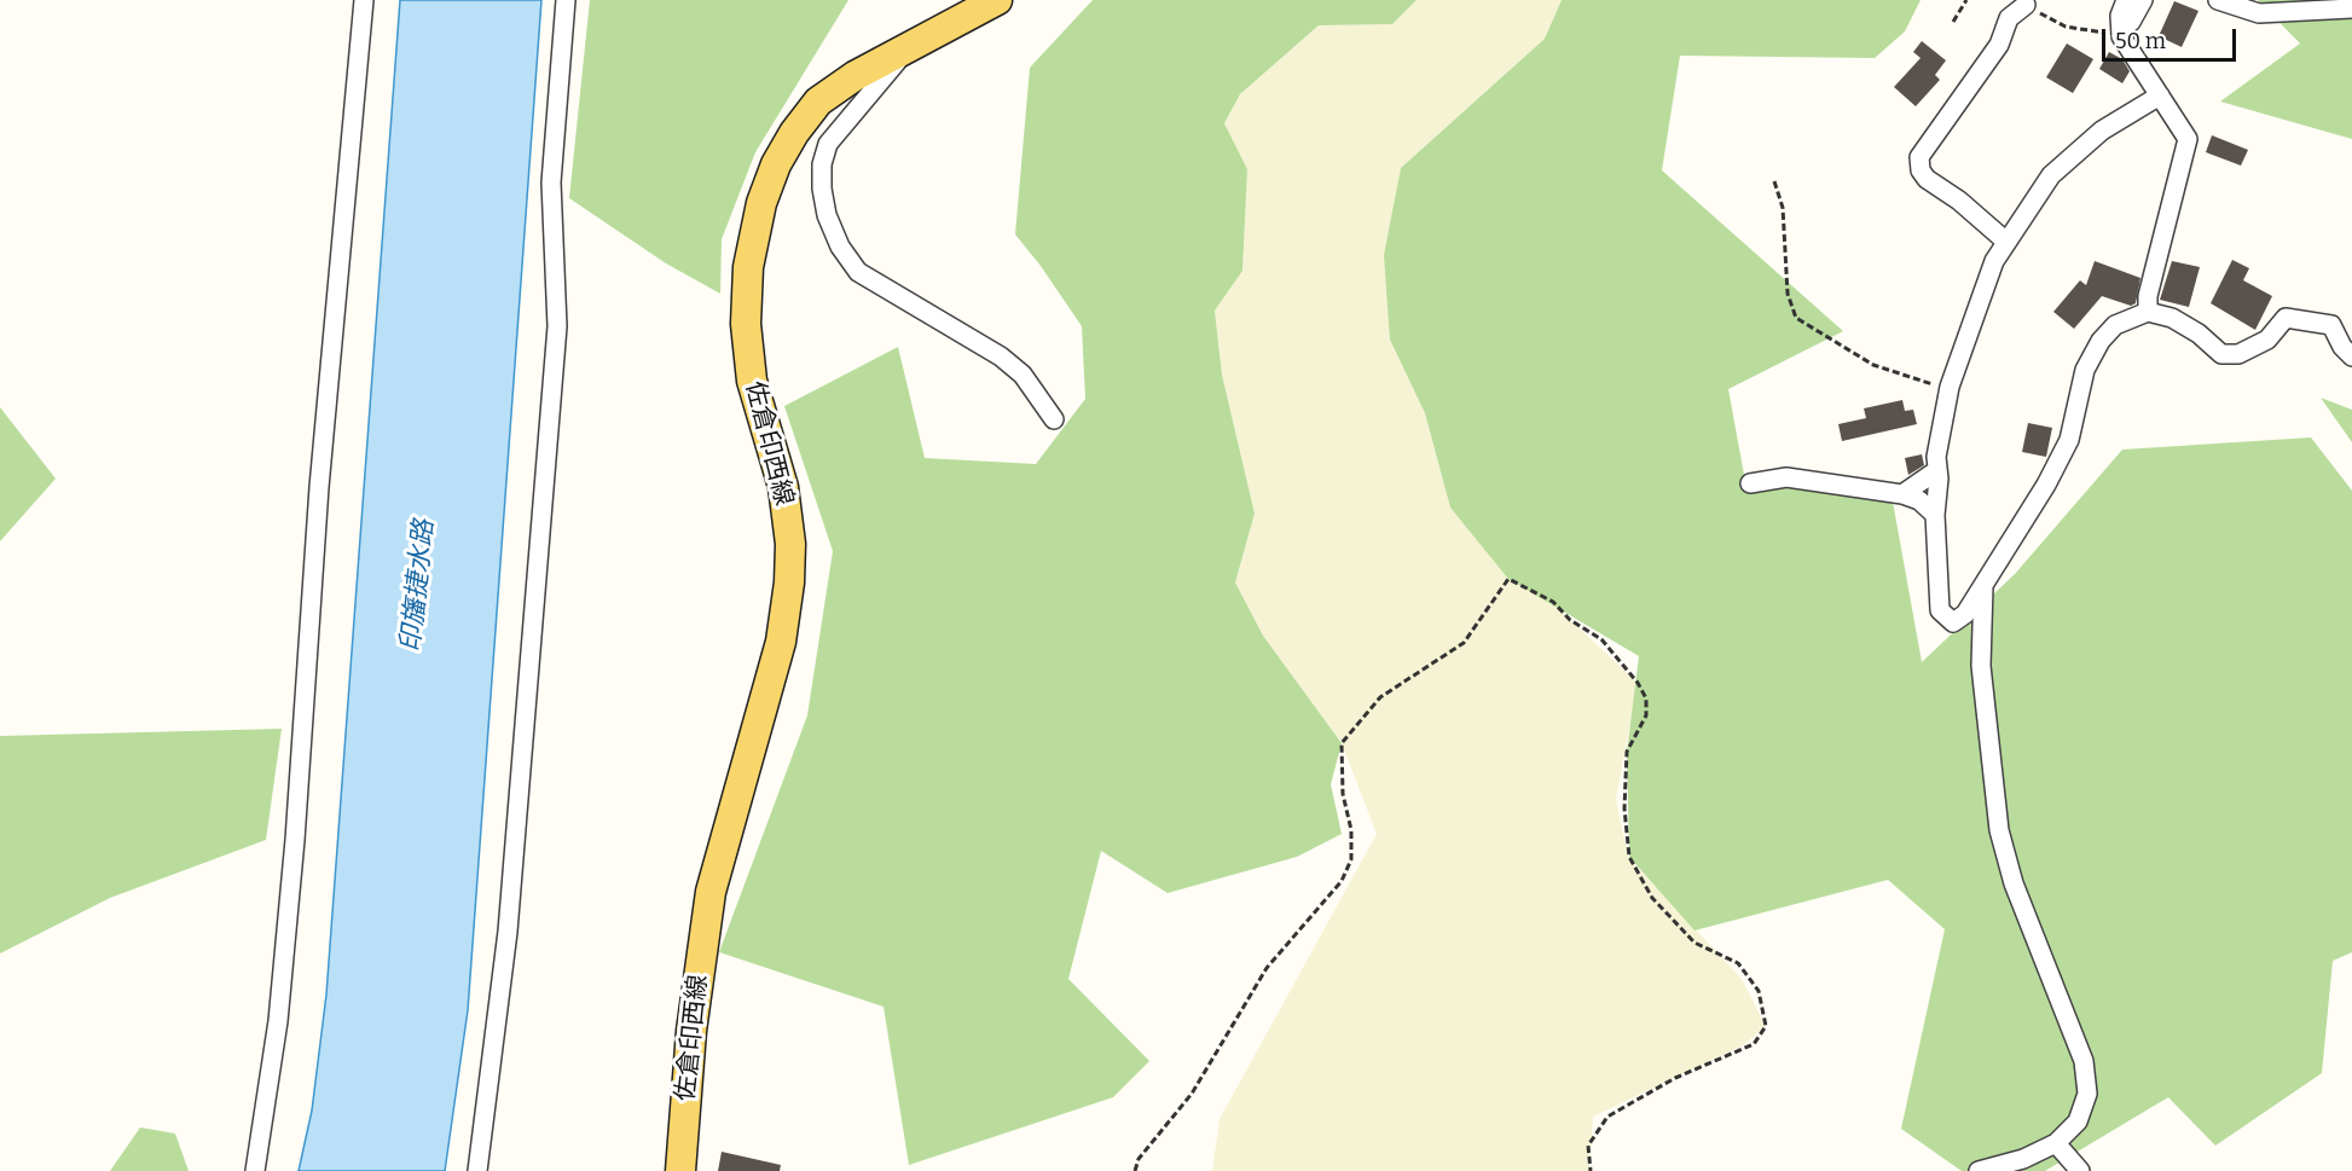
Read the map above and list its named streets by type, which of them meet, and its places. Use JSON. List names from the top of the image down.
{
  "streets": {
    "main road": ["佐倉印西線"]
  },
  "water": ["印旛捷水路"],
  "scale_bar": "50 m"
}
